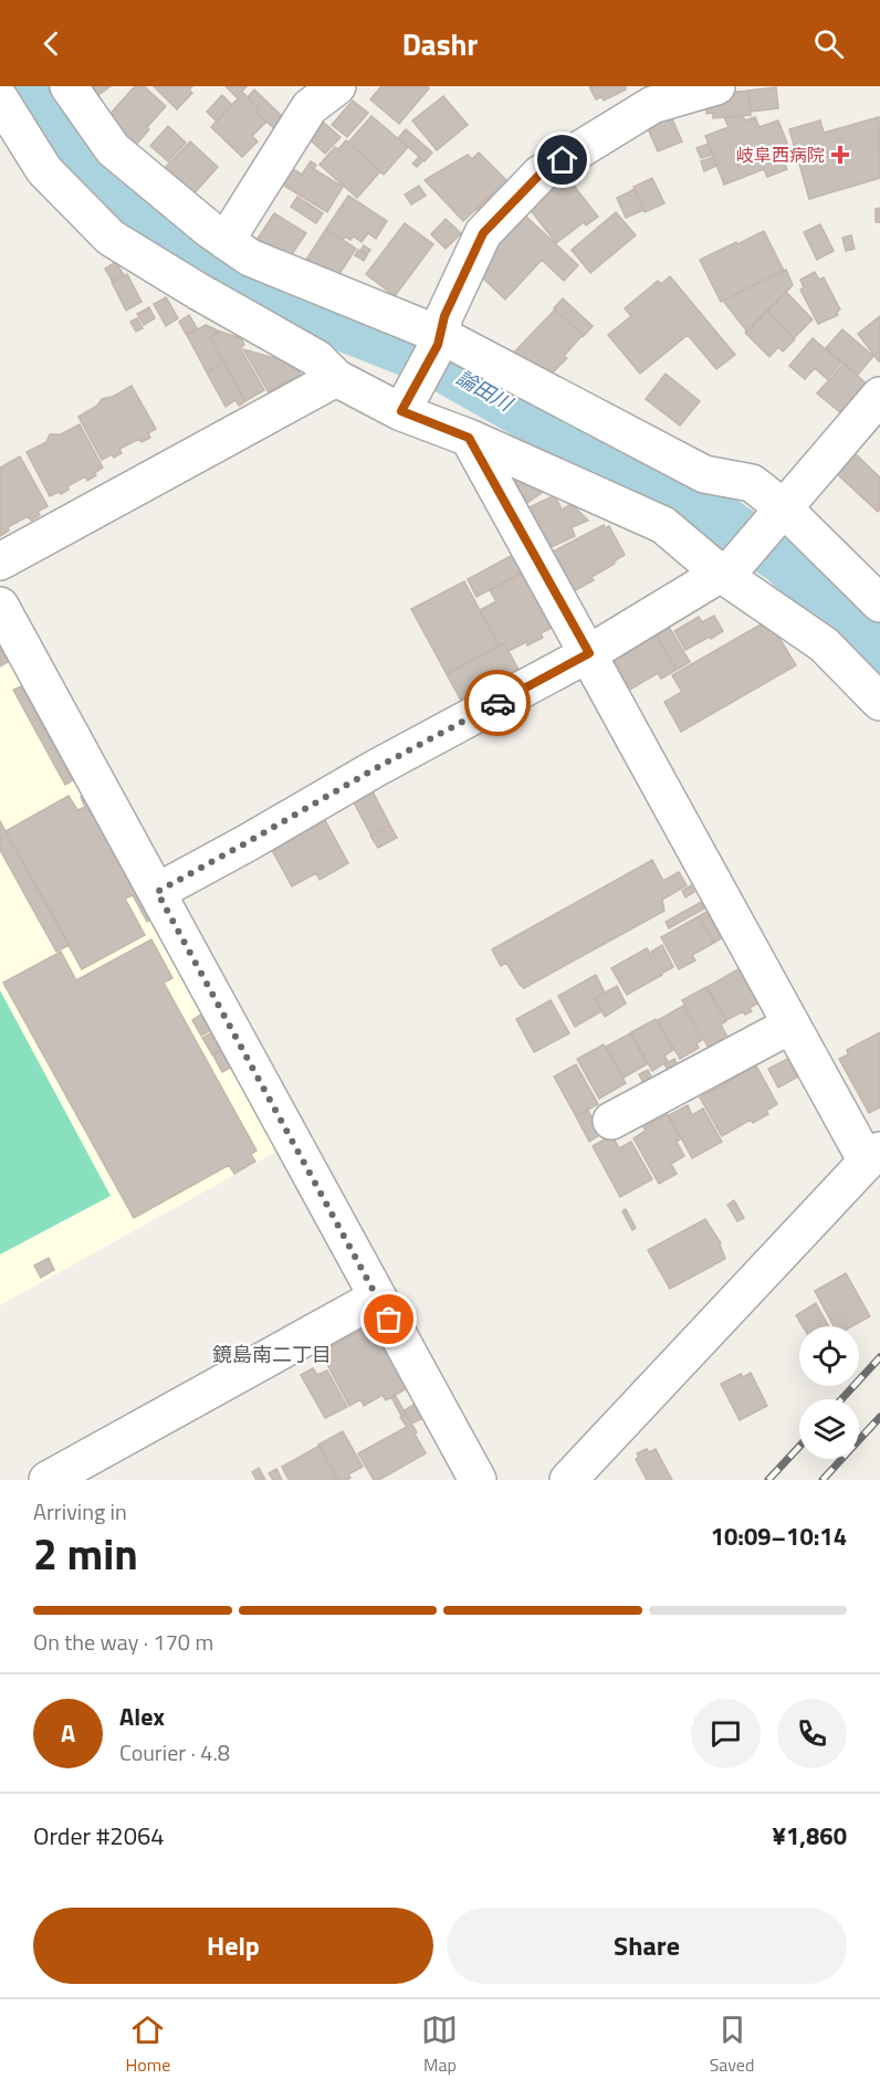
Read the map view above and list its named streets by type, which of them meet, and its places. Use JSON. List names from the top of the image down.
{
  "districts": ["鏡島南二丁目"],
  "water": ["論田川"],
  "places": {
    "health": ["岐阜西病院"]
  },
  "page": {
    "header": "Dashr",
    "heading": ["2 min", "Arriving in", "10:09–10:14"],
    "panel": [
      "Alex",
      "Courier · 4.8",
      "Order #2064",
      "¥1,860"
    ],
    "bar": "On the way · 170 m",
    "round": "A",
    "buttons": ["Help", "Share"],
    "tabs": ["Home", "Map", "Saved"]
  }
}
